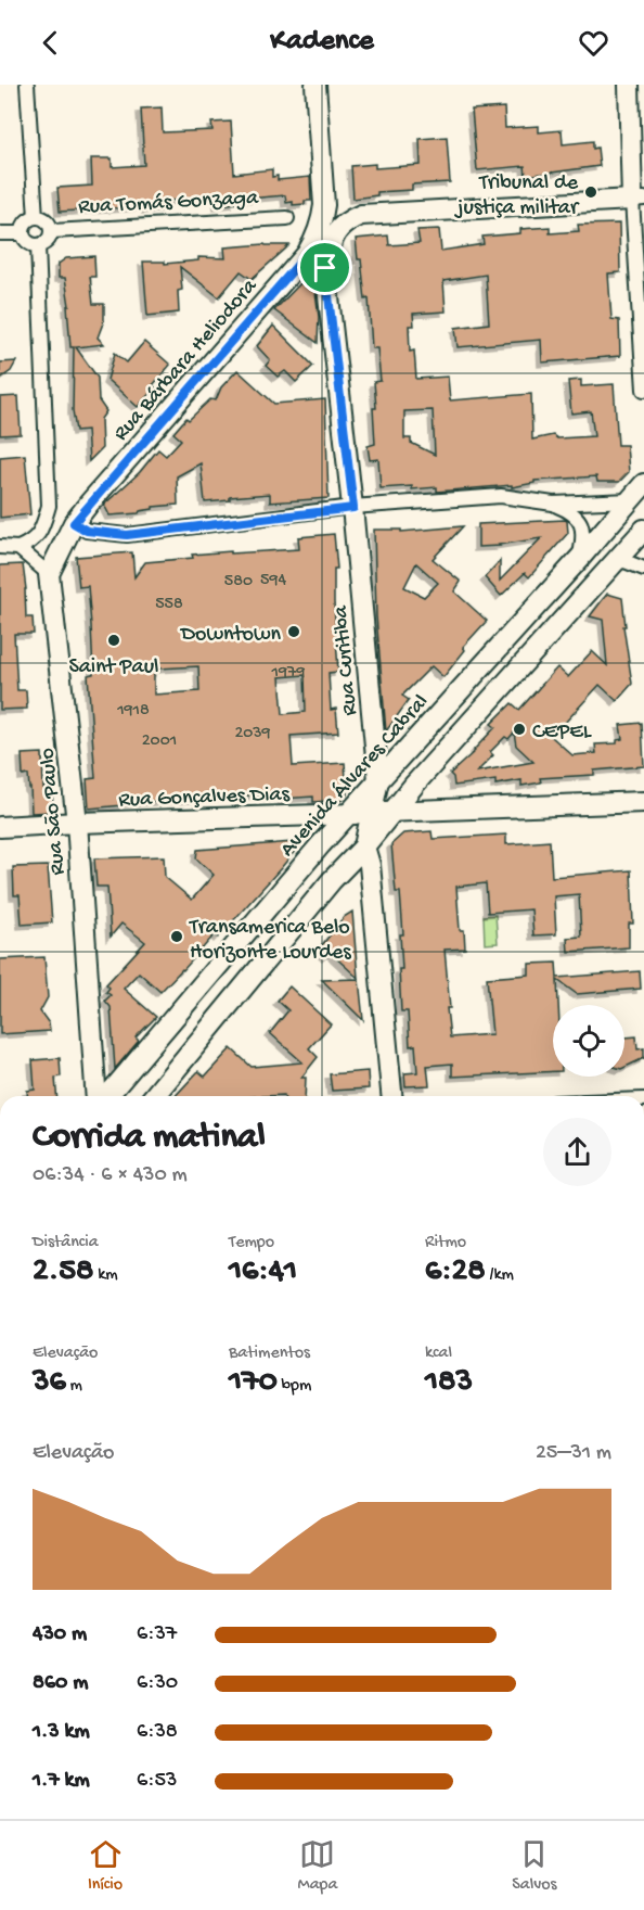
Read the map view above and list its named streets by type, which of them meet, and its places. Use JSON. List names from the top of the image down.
{
  "streets": {
    "street": [
      "Rua Tomás Gonzaga",
      "Rua Bárbara Heliodora",
      "Rua Curitiba",
      "Avenida Álvares Cabral",
      "Rua Gonçalves Dias",
      "Rua São Paulo"
    ]
  },
  "crossings": [
    ["Rua Curitiba", "Avenida Álvares Cabral"],
    ["Rua Curitiba", "Rua Gonçalves Dias"],
    ["Avenida Álvares Cabral", "Rua Gonçalves Dias"],
    ["Rua Gonçalves Dias", "Rua São Paulo"]
  ],
  "places": [
    "Tribunal de justiça militar",
    "Downtown",
    "Saint Paul",
    "CEPEL",
    "Transamerica Belo Horizonte Lourdes"
  ],
  "house_numbers": [
    "594",
    "580",
    "558",
    "1979",
    "1918",
    "2039",
    "2001"
  ],
  "page": {
    "header": "Kadence",
    "heading": ["Corrida matinal", "06:34 · 6 × 430 m"],
    "stats": [
      ["Distância", "2.58 km"],
      ["Tempo", "16:41"],
      ["Ritmo", "6:28 /km"],
      ["Elevação", "36 m"],
      ["Batimentos", "170 bpm"],
      ["kcal", "183"]
    ],
    "chart": ["Elevação", "25–31 m"],
    "list": [
      {
        "name": "430 m",
        "note": "6:37"
      },
      {
        "name": "860 m",
        "note": "6:30"
      },
      {
        "name": "1.3 km",
        "note": "6:38"
      },
      {
        "name": "1.7 km",
        "note": "6:53"
      }
    ],
    "tabs": ["Início", "Mapa", "Salvos"]
  }
}
